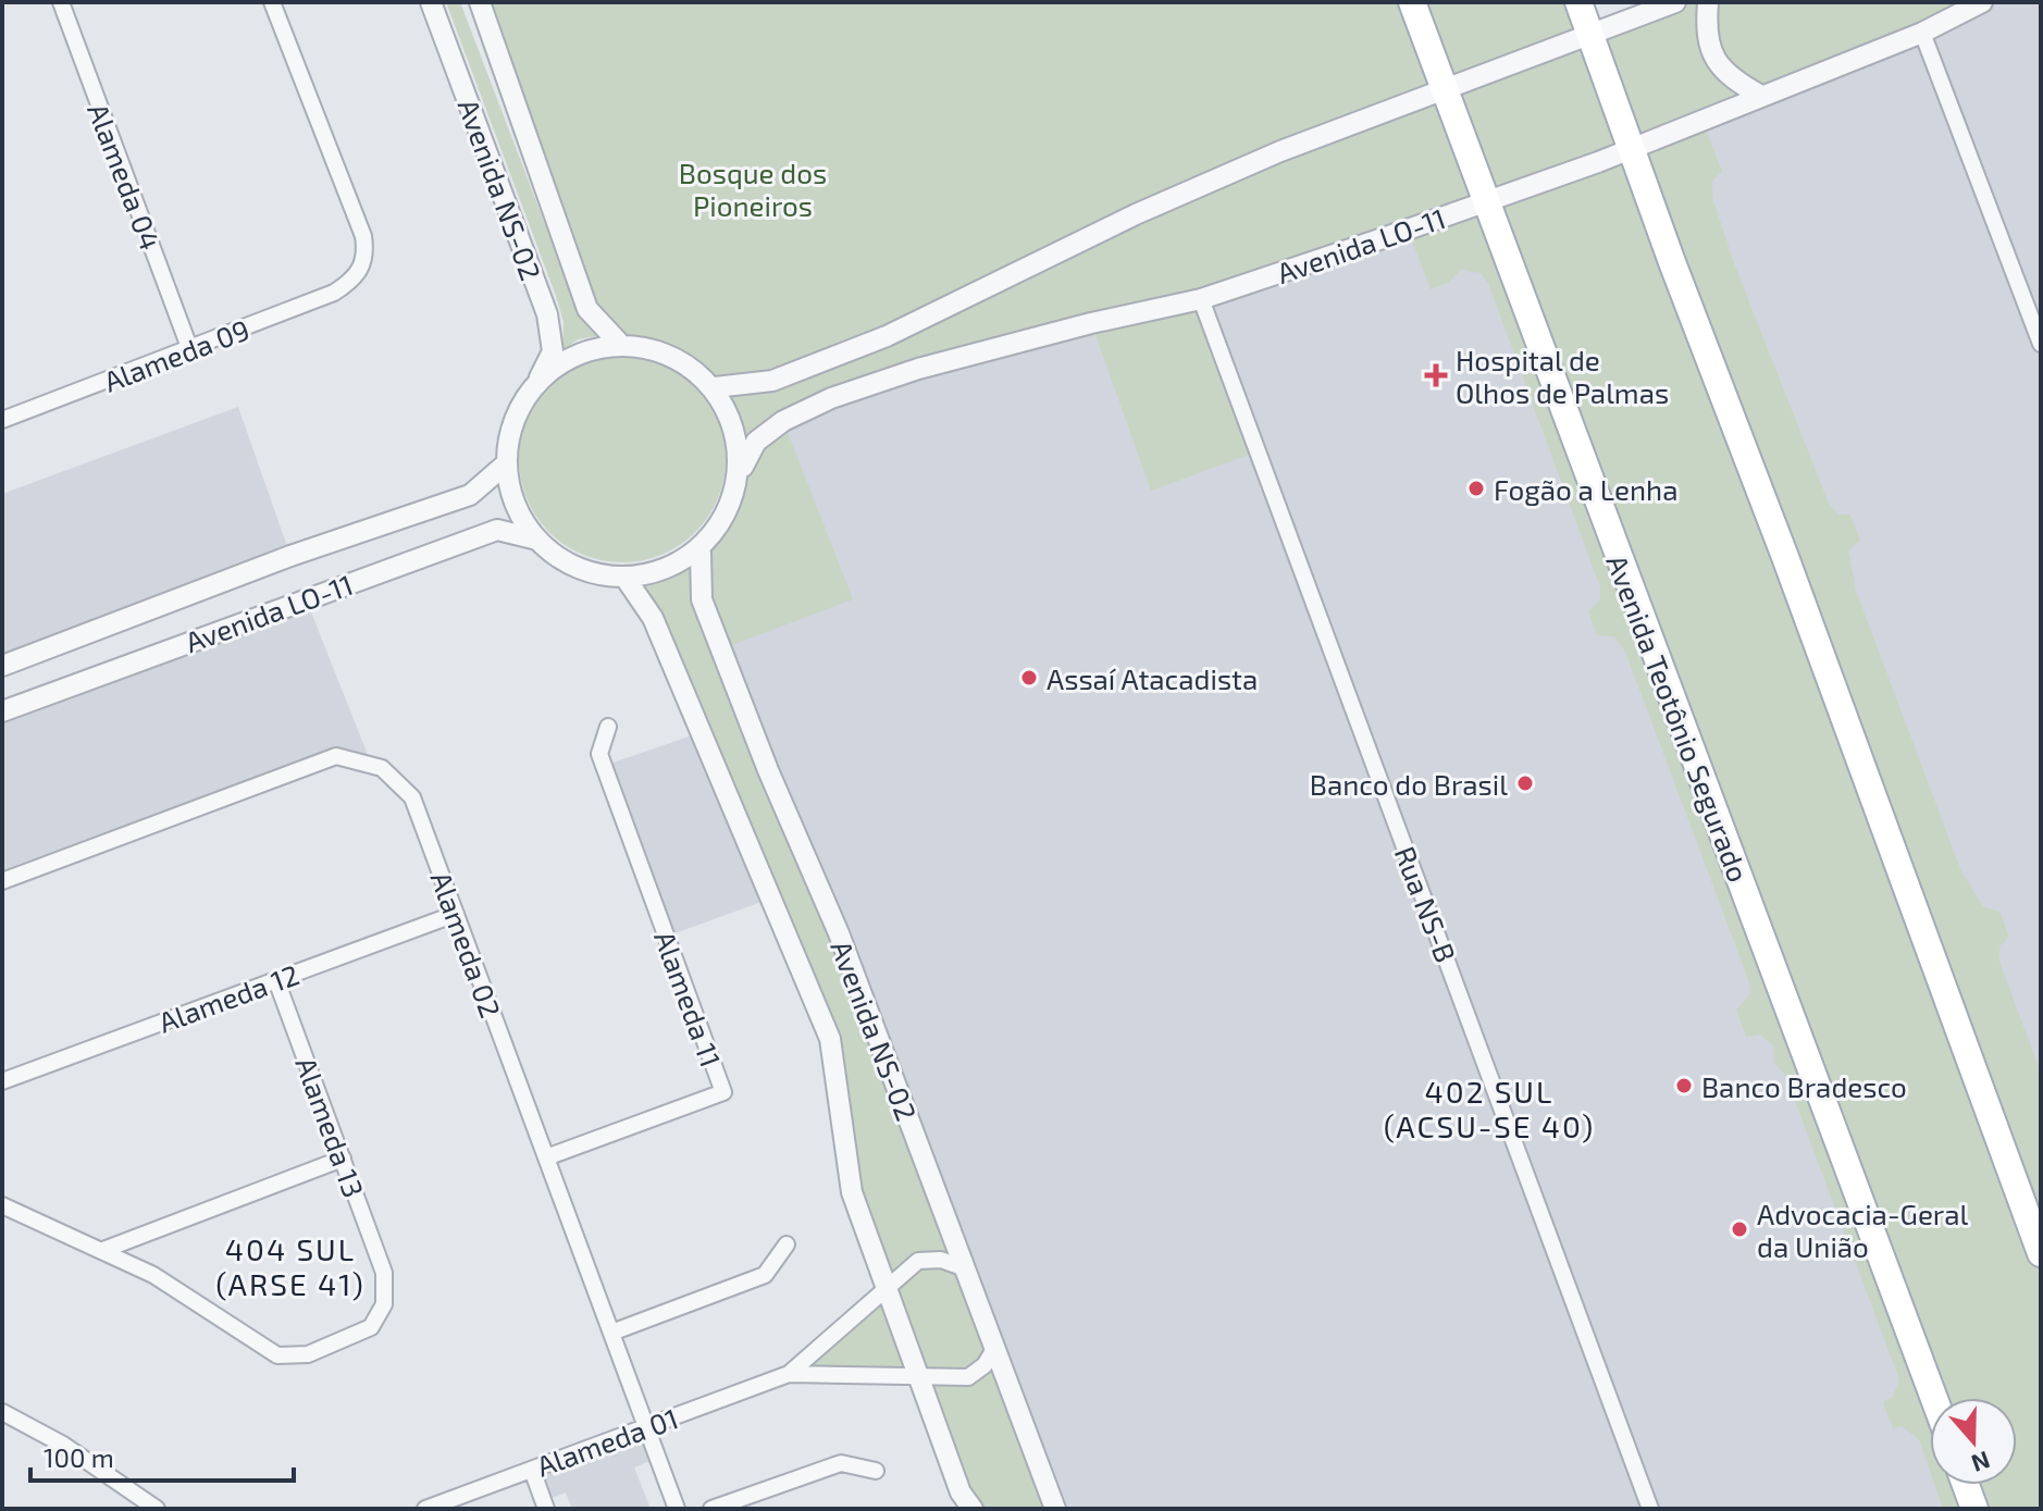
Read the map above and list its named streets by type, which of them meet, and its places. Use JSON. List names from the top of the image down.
{
  "streets": {
    "main road": ["Avenida Teotônio Segurado"],
    "street": [
      "Alameda 04",
      "Avenida NS-02",
      "Avenida LO-11",
      "Alameda 09",
      "Rua NS-B",
      "Alameda 02",
      "Alameda 12",
      "Alameda 11",
      "Alameda 13",
      "Alameda 01"
    ]
  },
  "crossings": [
    ["Alameda 04", "Alameda 09"],
    ["Avenida NS-02", "Avenida LO-11"],
    ["Avenida NS-02", "Alameda 01"],
    ["Avenida LO-11", "Avenida Teotônio Segurado"],
    ["Avenida LO-11", "Rua NS-B"],
    ["Alameda 02", "Alameda 12"],
    ["Alameda 02", "Alameda 11"],
    ["Alameda 02", "Alameda 01"],
    ["Alameda 12", "Alameda 13"]
  ],
  "districts": ["402 SUL (ACSU-SE 40)", "404 SUL (ARSE 41)"],
  "parks": ["Bosque dos Pioneiros"],
  "places": {
    "health": ["Hospital de Olhos de Palmas"],
    "other": [
      "Fogão a Lenha",
      "Assaí Atacadista",
      "Banco do Brasil",
      "Banco Bradesco",
      "Advocacia-Geral da União"
    ]
  },
  "scale_bar": "100 m",
  "north": "bottom"
}
